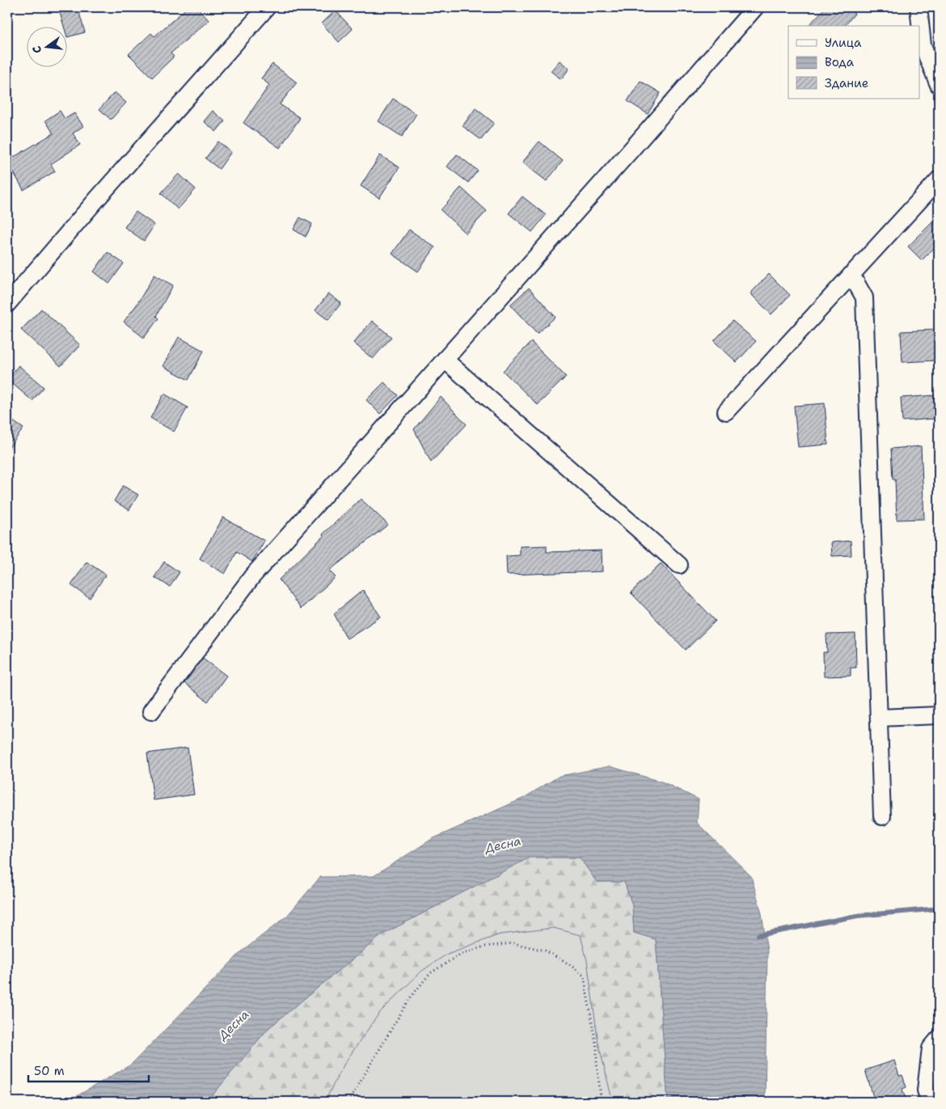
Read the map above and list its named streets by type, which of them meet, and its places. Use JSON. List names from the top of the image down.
{
  "water": ["Десна"],
  "legend": ["Улица", "Вода", "Здание"],
  "scale_bar": "50 m",
  "north": "left"
}
